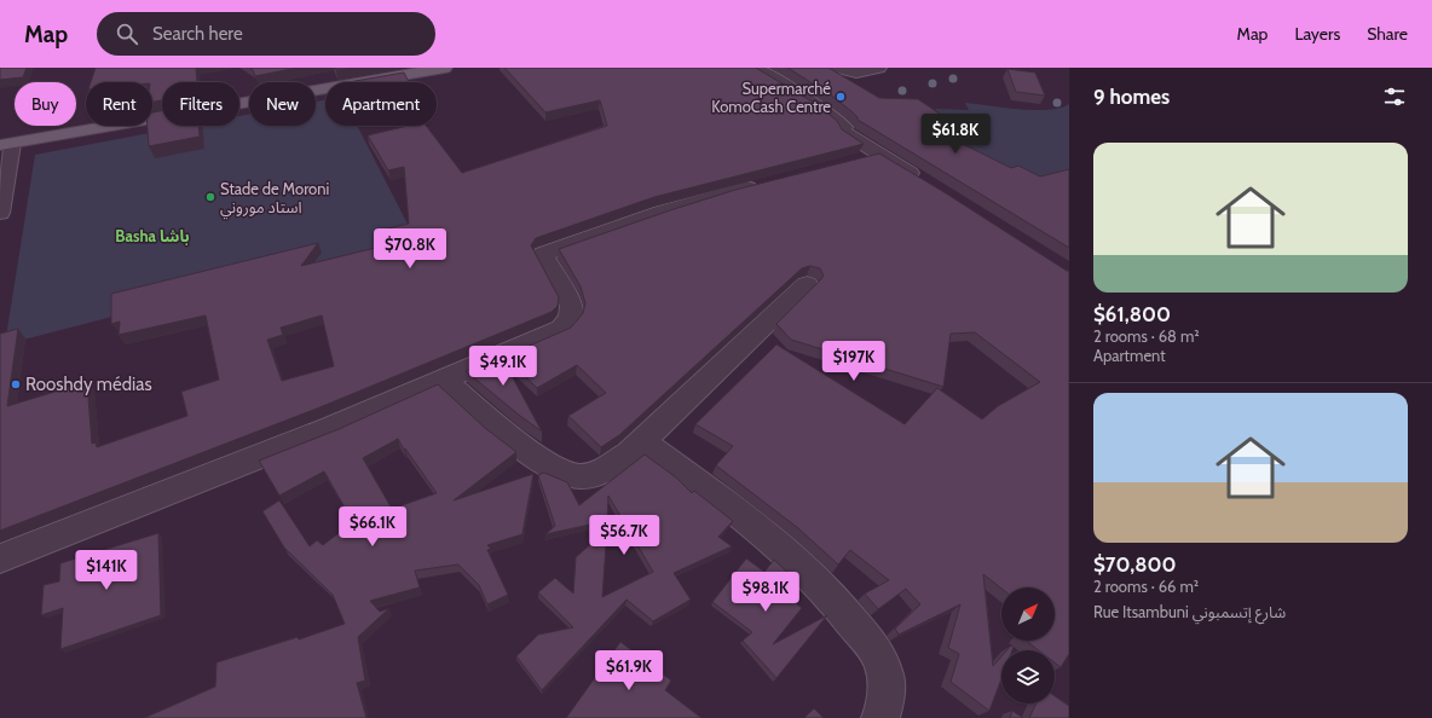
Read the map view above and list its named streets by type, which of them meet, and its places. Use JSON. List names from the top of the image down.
{
  "districts": ["Basha باشا"],
  "places": ["Supermarché KomoCash Centre", "Stade de Moroni استاد موروني", "Rooshdy médias"],
  "north": "top right",
  "page": {
    "header": "Map",
    "search": "Search here",
    "nav": ["Map", "Layers", "Share"],
    "heading": "9 homes",
    "chip": [
      "Buy",
      "Rent",
      "Filters",
      "New",
      "Apartment"
    ],
    "price": [
      "$61.8K",
      "$70.8K",
      "$197K",
      "$49.1K",
      "$66.1K",
      "$56.7K",
      "$141K",
      "$98.1K",
      "$61.9K"
    ],
    "list": [
      {
        "name": "$61,800",
        "note": "2 rooms · 68 m² · Apartment"
      },
      {
        "name": "$70,800",
        "note": "2 rooms · 66 m² · Rue Itsambuni شارع إتسمبوني"
      }
    ]
  }
}
